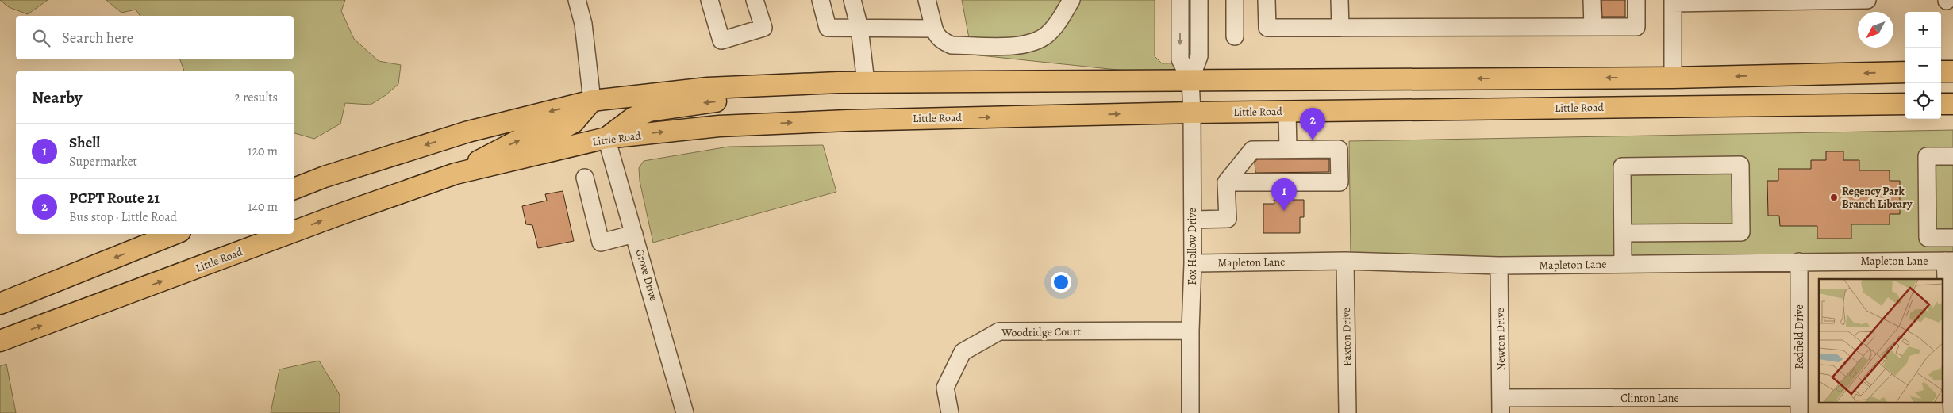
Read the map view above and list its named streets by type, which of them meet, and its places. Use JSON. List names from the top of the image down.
{
  "streets": {
    "main road": ["Little Road"],
    "street": [
      "Fox Hollow Drive",
      "Mapleton Lane",
      "Grove Drive",
      "Woodridge Court",
      "Paxton Drive",
      "Redfield Drive",
      "Newton Drive",
      "Clinton Lane"
    ]
  },
  "crossings": [
    ["Little Road", "Fox Hollow Drive"],
    ["Little Road", "Grove Drive"],
    ["Fox Hollow Drive", "Mapleton Lane"],
    ["Fox Hollow Drive", "Woodridge Court"],
    ["Mapleton Lane", "Paxton Drive"],
    ["Mapleton Lane", "Redfield Drive"],
    ["Mapleton Lane", "Newton Drive"],
    ["Redfield Drive", "Clinton Lane"],
    ["Newton Drive", "Clinton Lane"]
  ],
  "places": ["Regency Park Branch Library"],
  "north": "bottom left",
  "page": {
    "map_buttons": ["+", "−"],
    "search": "Search here",
    "heading": ["Nearby", "2 results"],
    "pins": ["2", "1"],
    "list": [
      {
        "mark": "1",
        "name": "Shell",
        "note": "Supermarket",
        "value": "120 m"
      },
      {
        "mark": "2",
        "name": "PCPT Route 21",
        "note": "Bus stop · Little Road",
        "value": "140 m"
      }
    ]
  }
}
